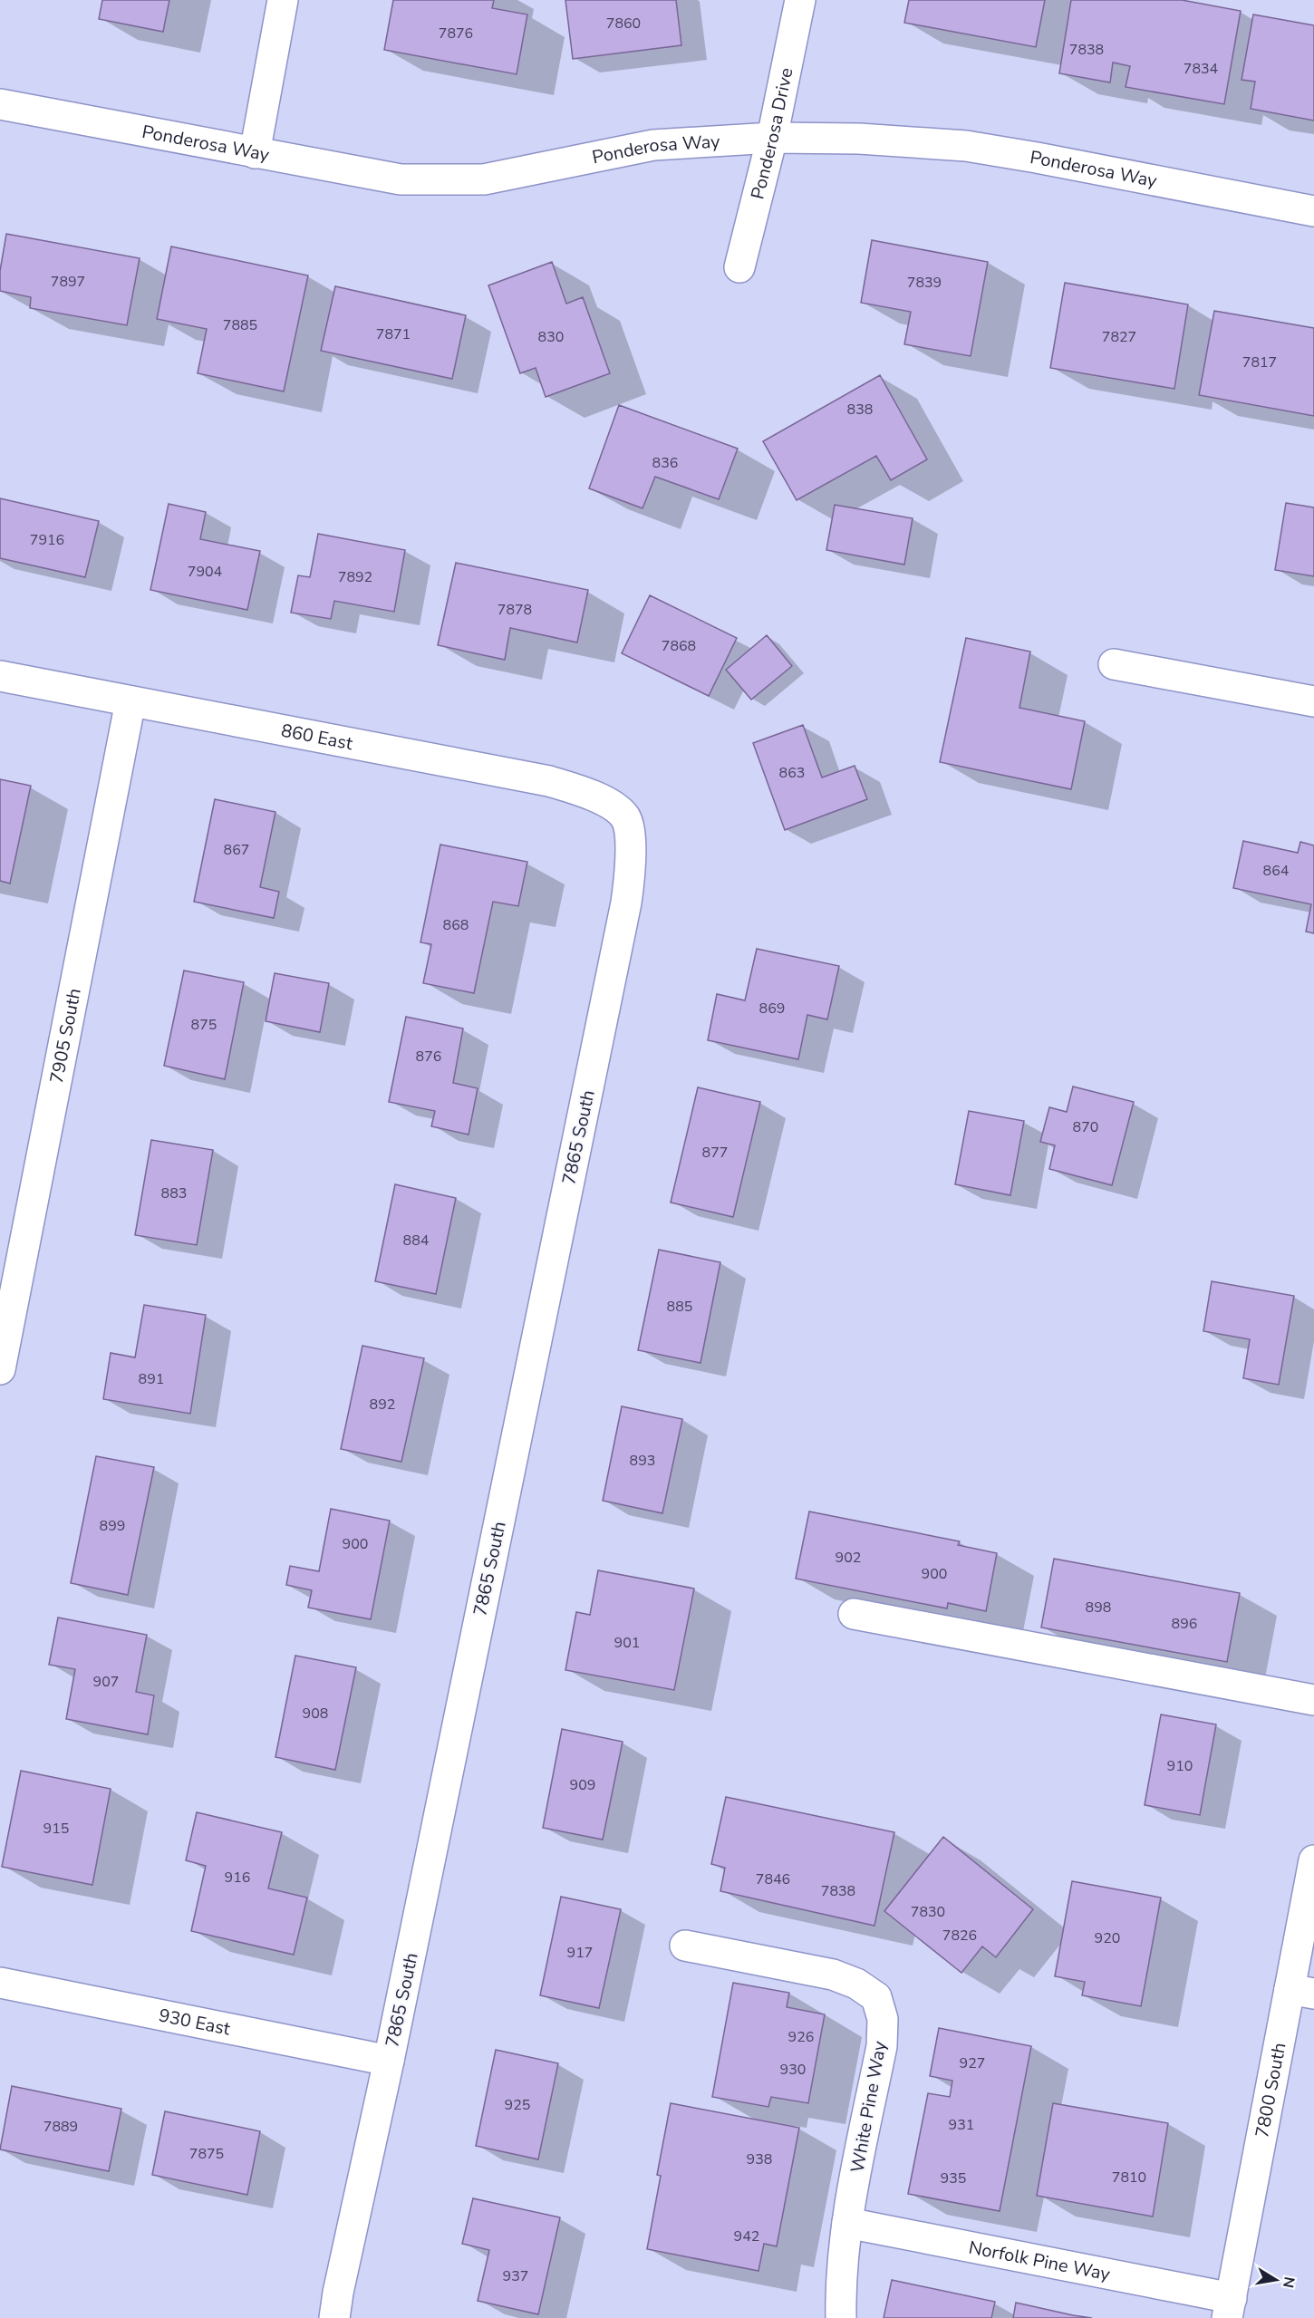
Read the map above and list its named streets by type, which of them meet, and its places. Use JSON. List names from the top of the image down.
{
  "streets": {
    "street": [
      "Ponderosa Drive",
      "Ponderosa Way",
      "860 East",
      "7905 South",
      "7865 South",
      "930 East",
      "7800 South",
      "White Pine Way",
      "Norfolk Pine Way"
    ]
  },
  "crossings": [
    ["Ponderosa Drive", "Ponderosa Way"],
    ["860 East", "7905 South"],
    ["860 East", "7865 South"],
    ["7865 South", "930 East"],
    ["7800 South", "Norfolk Pine Way"],
    ["White Pine Way", "Norfolk Pine Way"]
  ],
  "house_numbers": [
    "7860",
    "7876",
    "7838",
    "7834",
    "7897",
    "7839",
    "7885",
    "7871",
    "830",
    "7827",
    "7817",
    "838",
    "836",
    "7916",
    "7904",
    "7892",
    "7878",
    "7868",
    "863",
    "867",
    "864",
    "868",
    "869",
    "875",
    "876",
    "870",
    "877",
    "883",
    "884",
    "885",
    "891",
    "892",
    "893",
    "899",
    "900",
    "902",
    "900",
    "898",
    "896",
    "901",
    "907",
    "908",
    "910",
    "909",
    "915",
    "916",
    "7846",
    "7838",
    "7830",
    "7826",
    "920",
    "917",
    "926",
    "927",
    "930",
    "925",
    "931",
    "7889",
    "7875",
    "938",
    "7810",
    "935",
    "942",
    "937"
  ],
  "north": "right"
}
